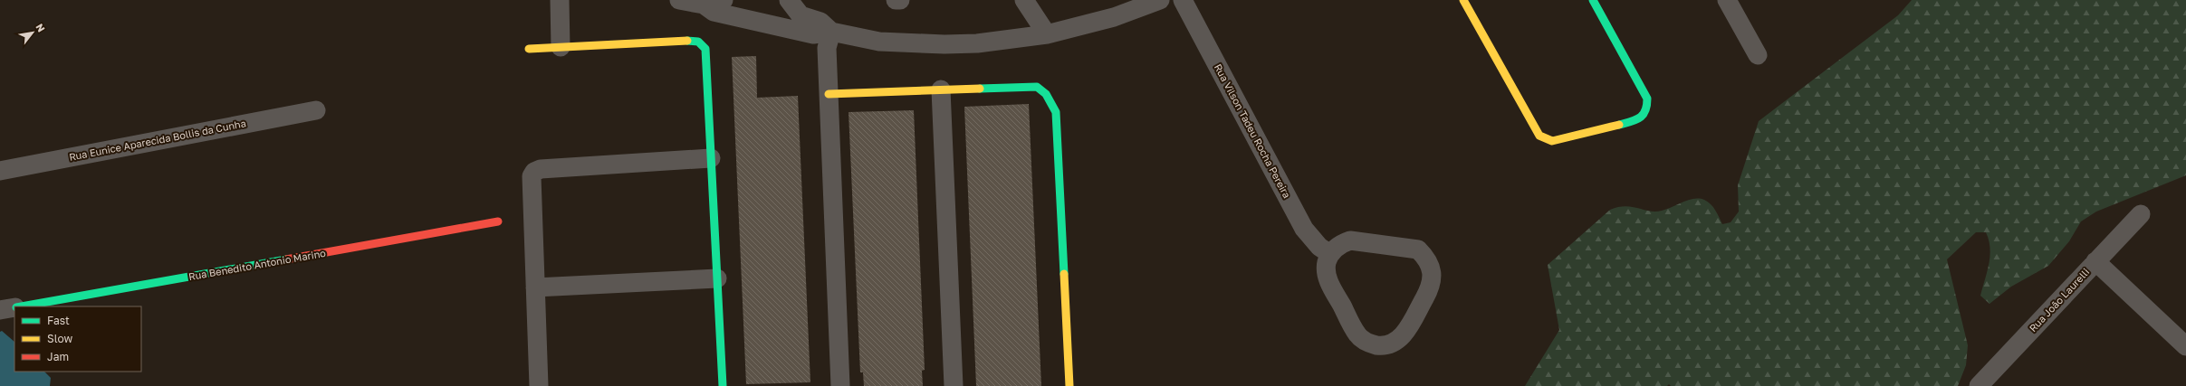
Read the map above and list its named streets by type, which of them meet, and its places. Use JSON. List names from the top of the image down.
{
  "streets": {
    "street": [
      "Rua Vilson Tadeu Rocha Pereira",
      "Rua Eunice Aparecida Bollis da Cunha",
      "Rua Benedito Antonio Marino",
      "Rua João Laurelli"
    ]
  },
  "legend": ["Fast", "Slow", "Jam"],
  "north": "top right"
}
